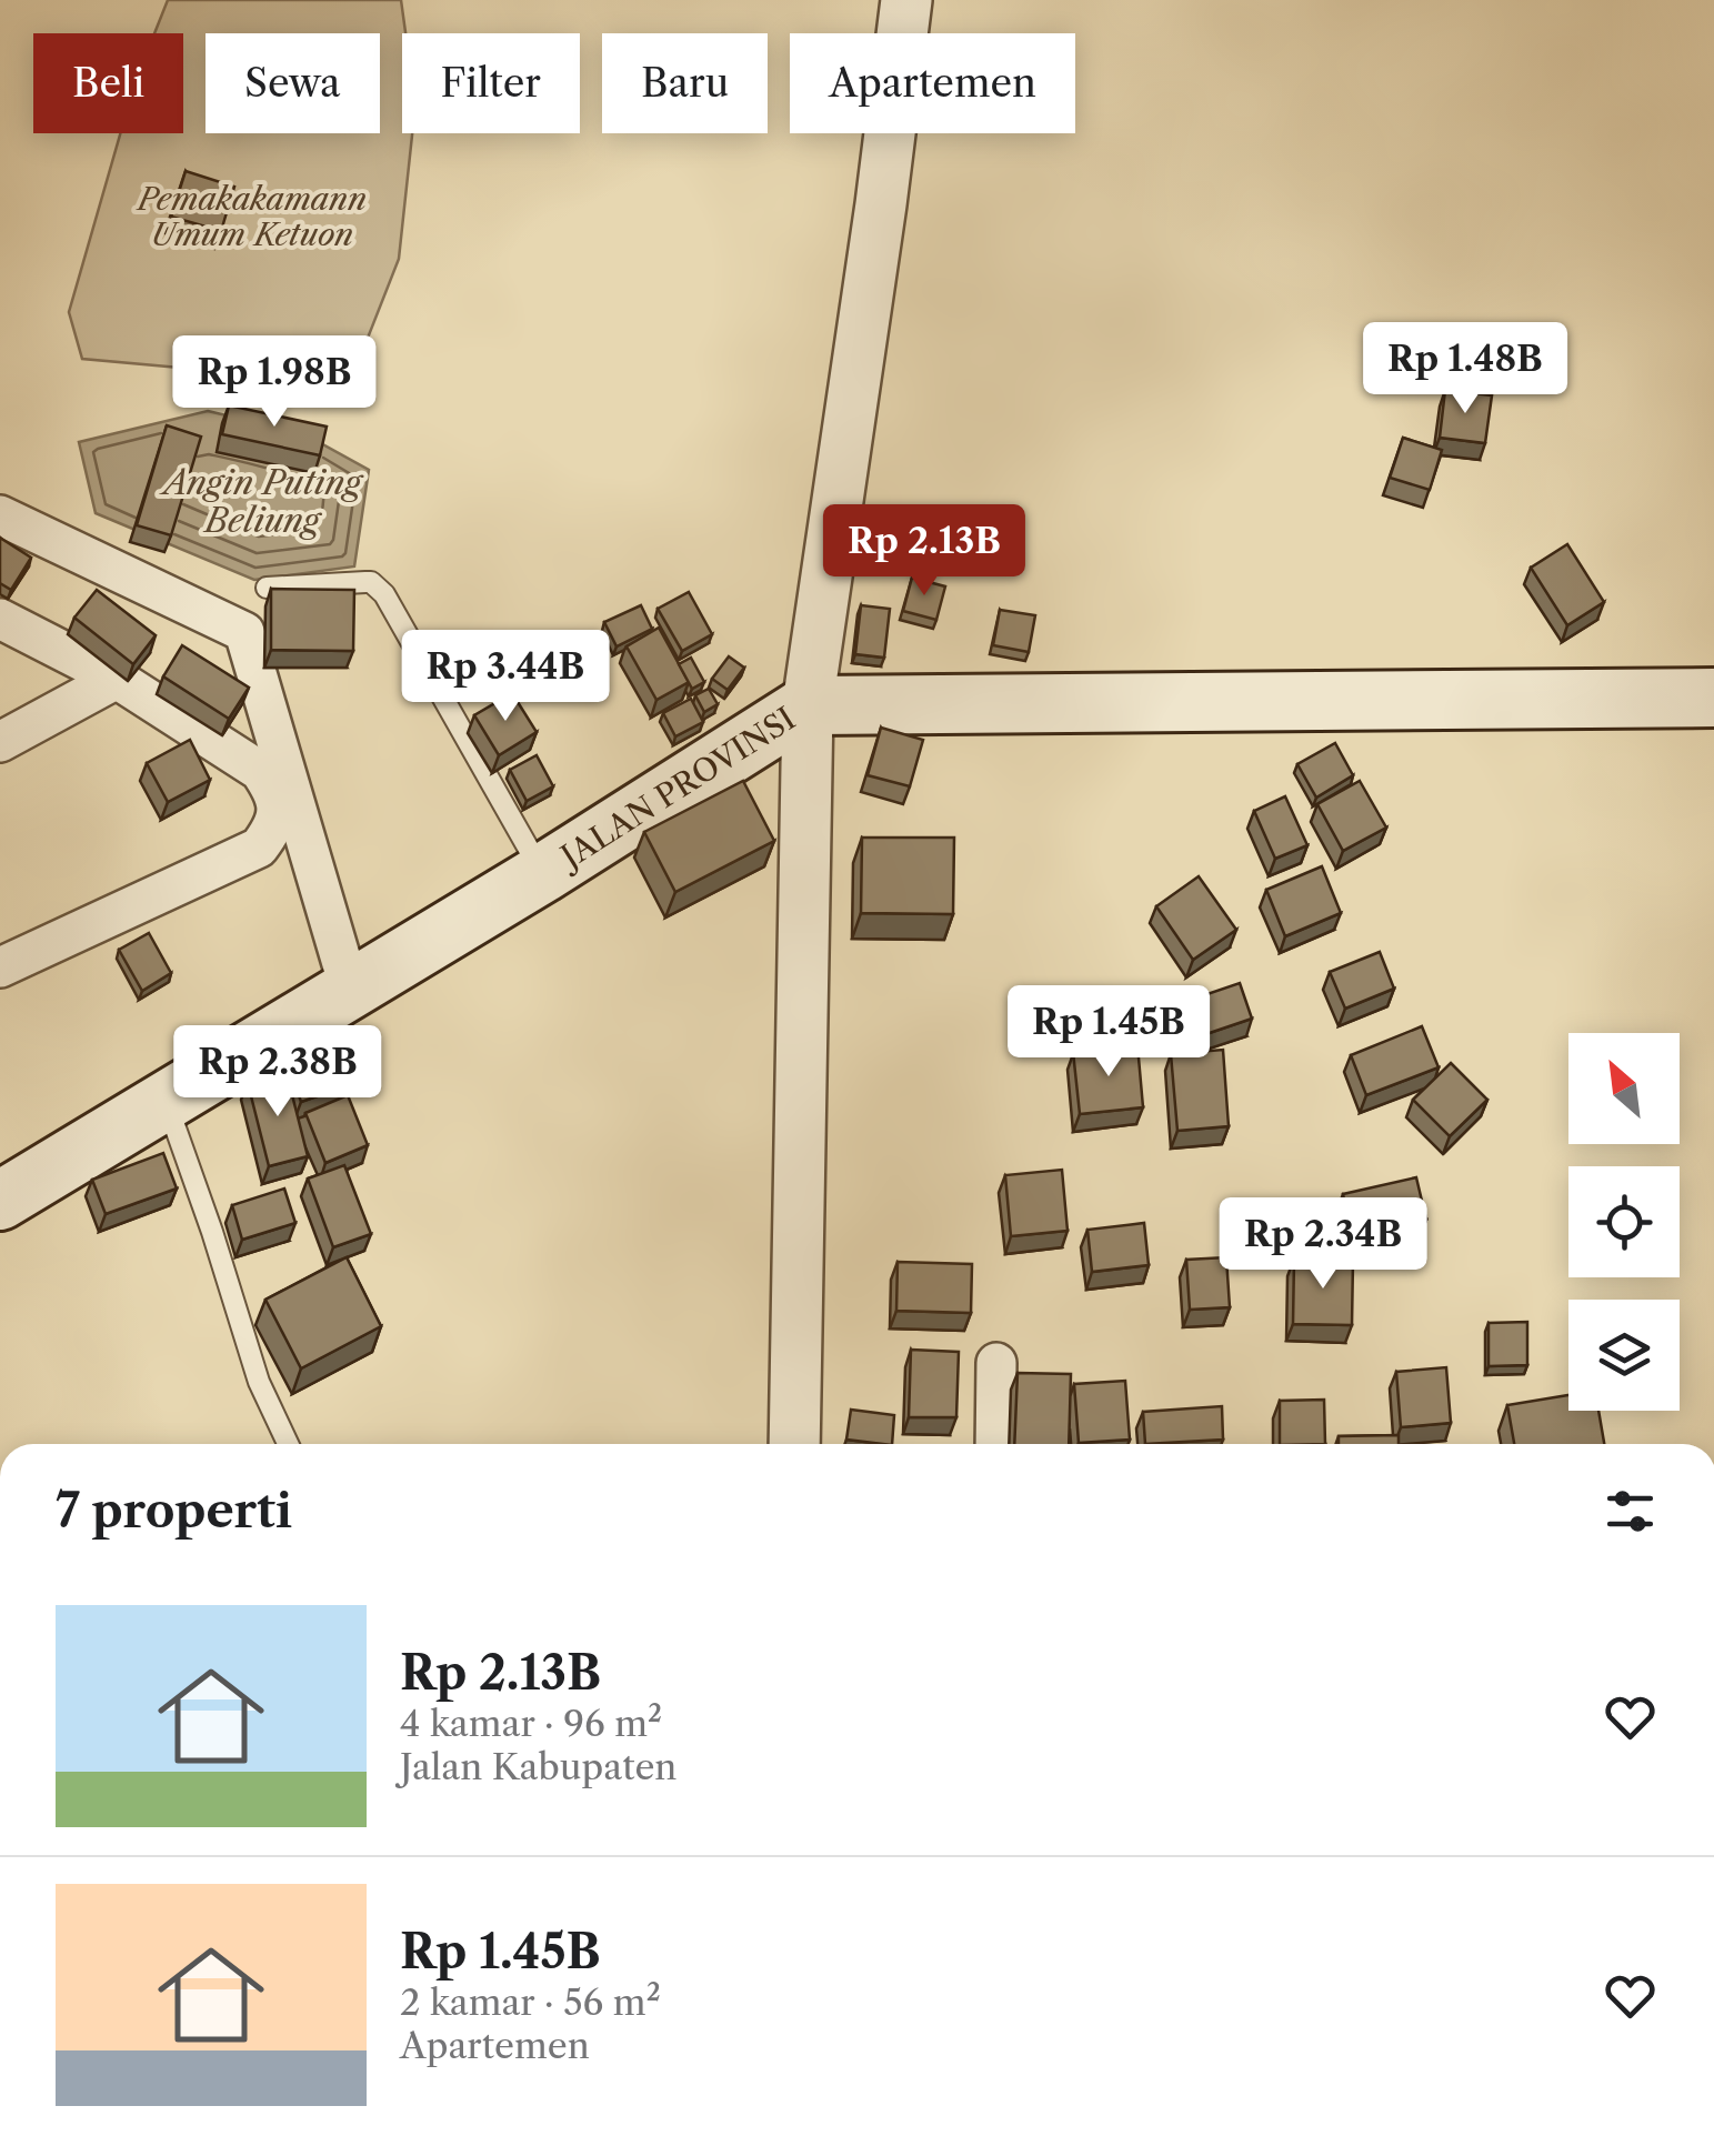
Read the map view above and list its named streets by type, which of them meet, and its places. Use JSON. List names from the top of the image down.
{
  "streets": {
    "main road": ["JALAN PROVINSI"]
  },
  "water": ["Angin Puting Beliung"],
  "parks": ["Pemakakamann Umum Ketuon"],
  "north": "top left",
  "page": {
    "chip": [
      "Beli",
      "Sewa",
      "Filter",
      "Baru",
      "Apartemen"
    ],
    "price": [
      "Rp 1.48B",
      "Rp 1.98B",
      "Rp 2.13B",
      "Rp 3.44B",
      "Rp 1.45B",
      "Rp 2.38B",
      "Rp 2.34B"
    ],
    "heading": "7 properti",
    "list": [
      {
        "name": "Rp 2.13B",
        "note": "4 kamar · 96 m² · Jalan Kabupaten"
      },
      {
        "name": "Rp 1.45B",
        "note": "2 kamar · 56 m² · Apartemen"
      }
    ]
  }
}
